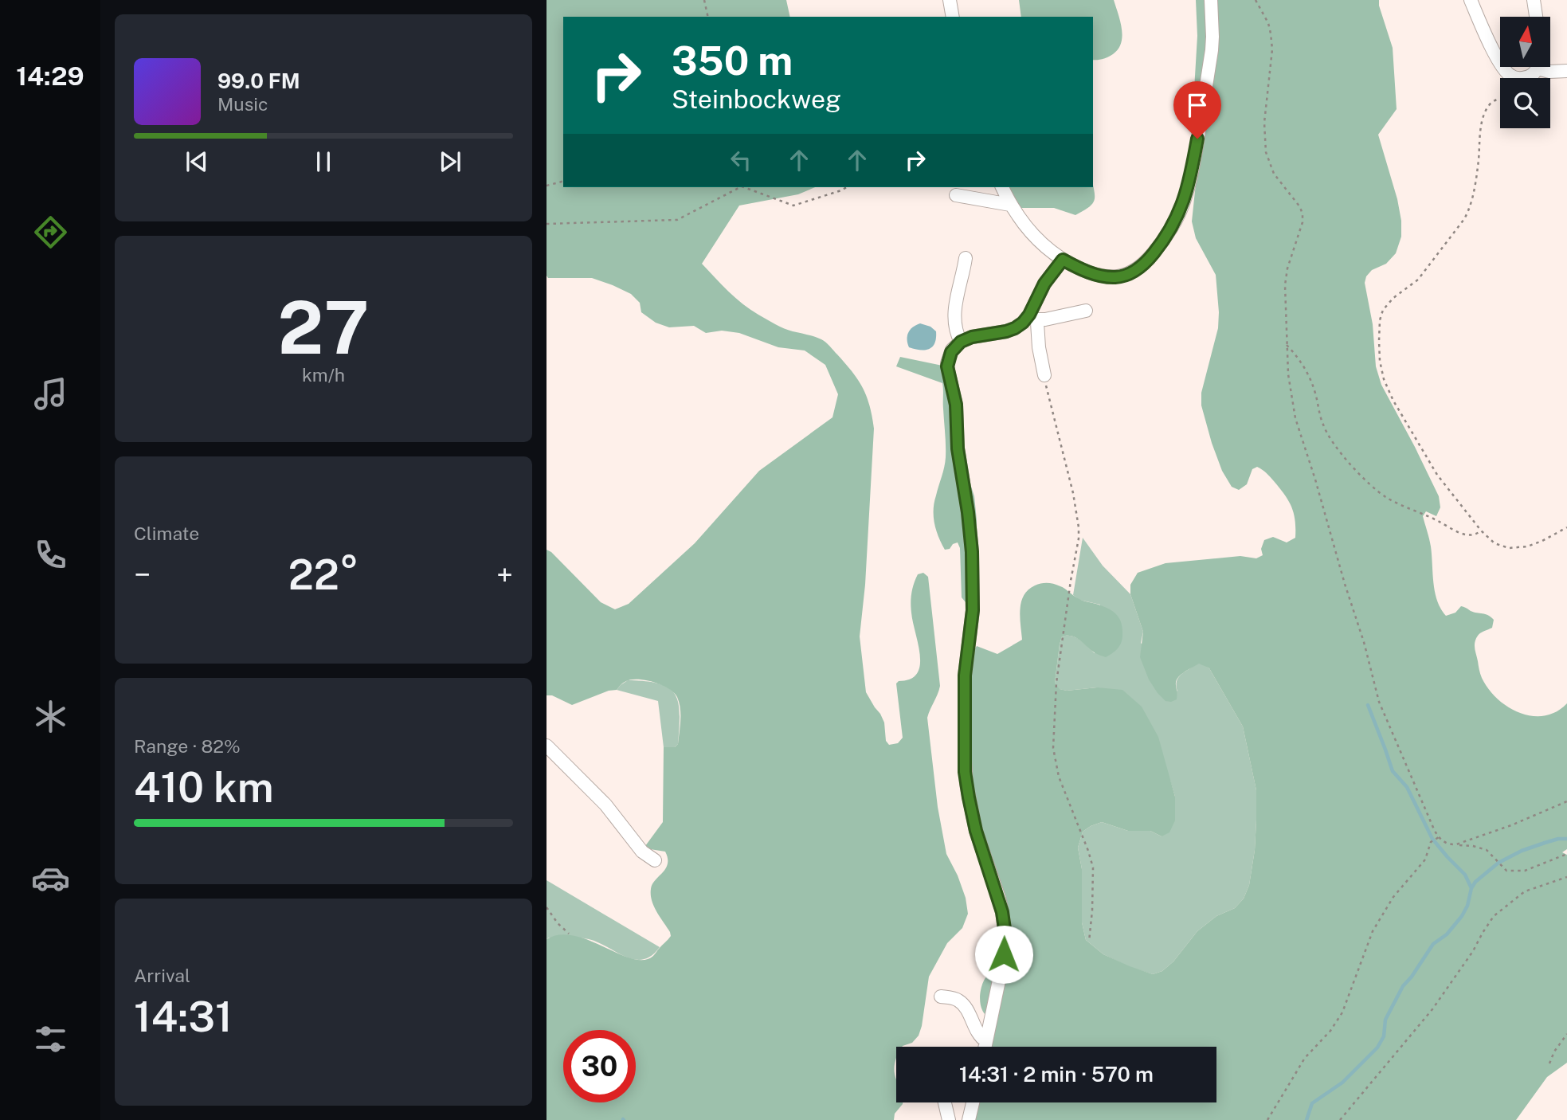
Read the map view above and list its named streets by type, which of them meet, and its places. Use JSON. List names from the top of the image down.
{
  "north": "top",
  "page": {
    "tabs": "14:29",
    "turn": ["350 m", "Steinbockweg"],
    "song": ["99.0 FM", "Music"],
    "tile": [
      ["27", "km/h"],
      "Climate",
      ["Range · 82%", "410 km"],
      ["Arrival", "14:31"]
    ],
    "heat": ["−", "22°", "+"],
    "limit": "30",
    "trip": "14:31 · 2 min · 570 m"
  }
}
